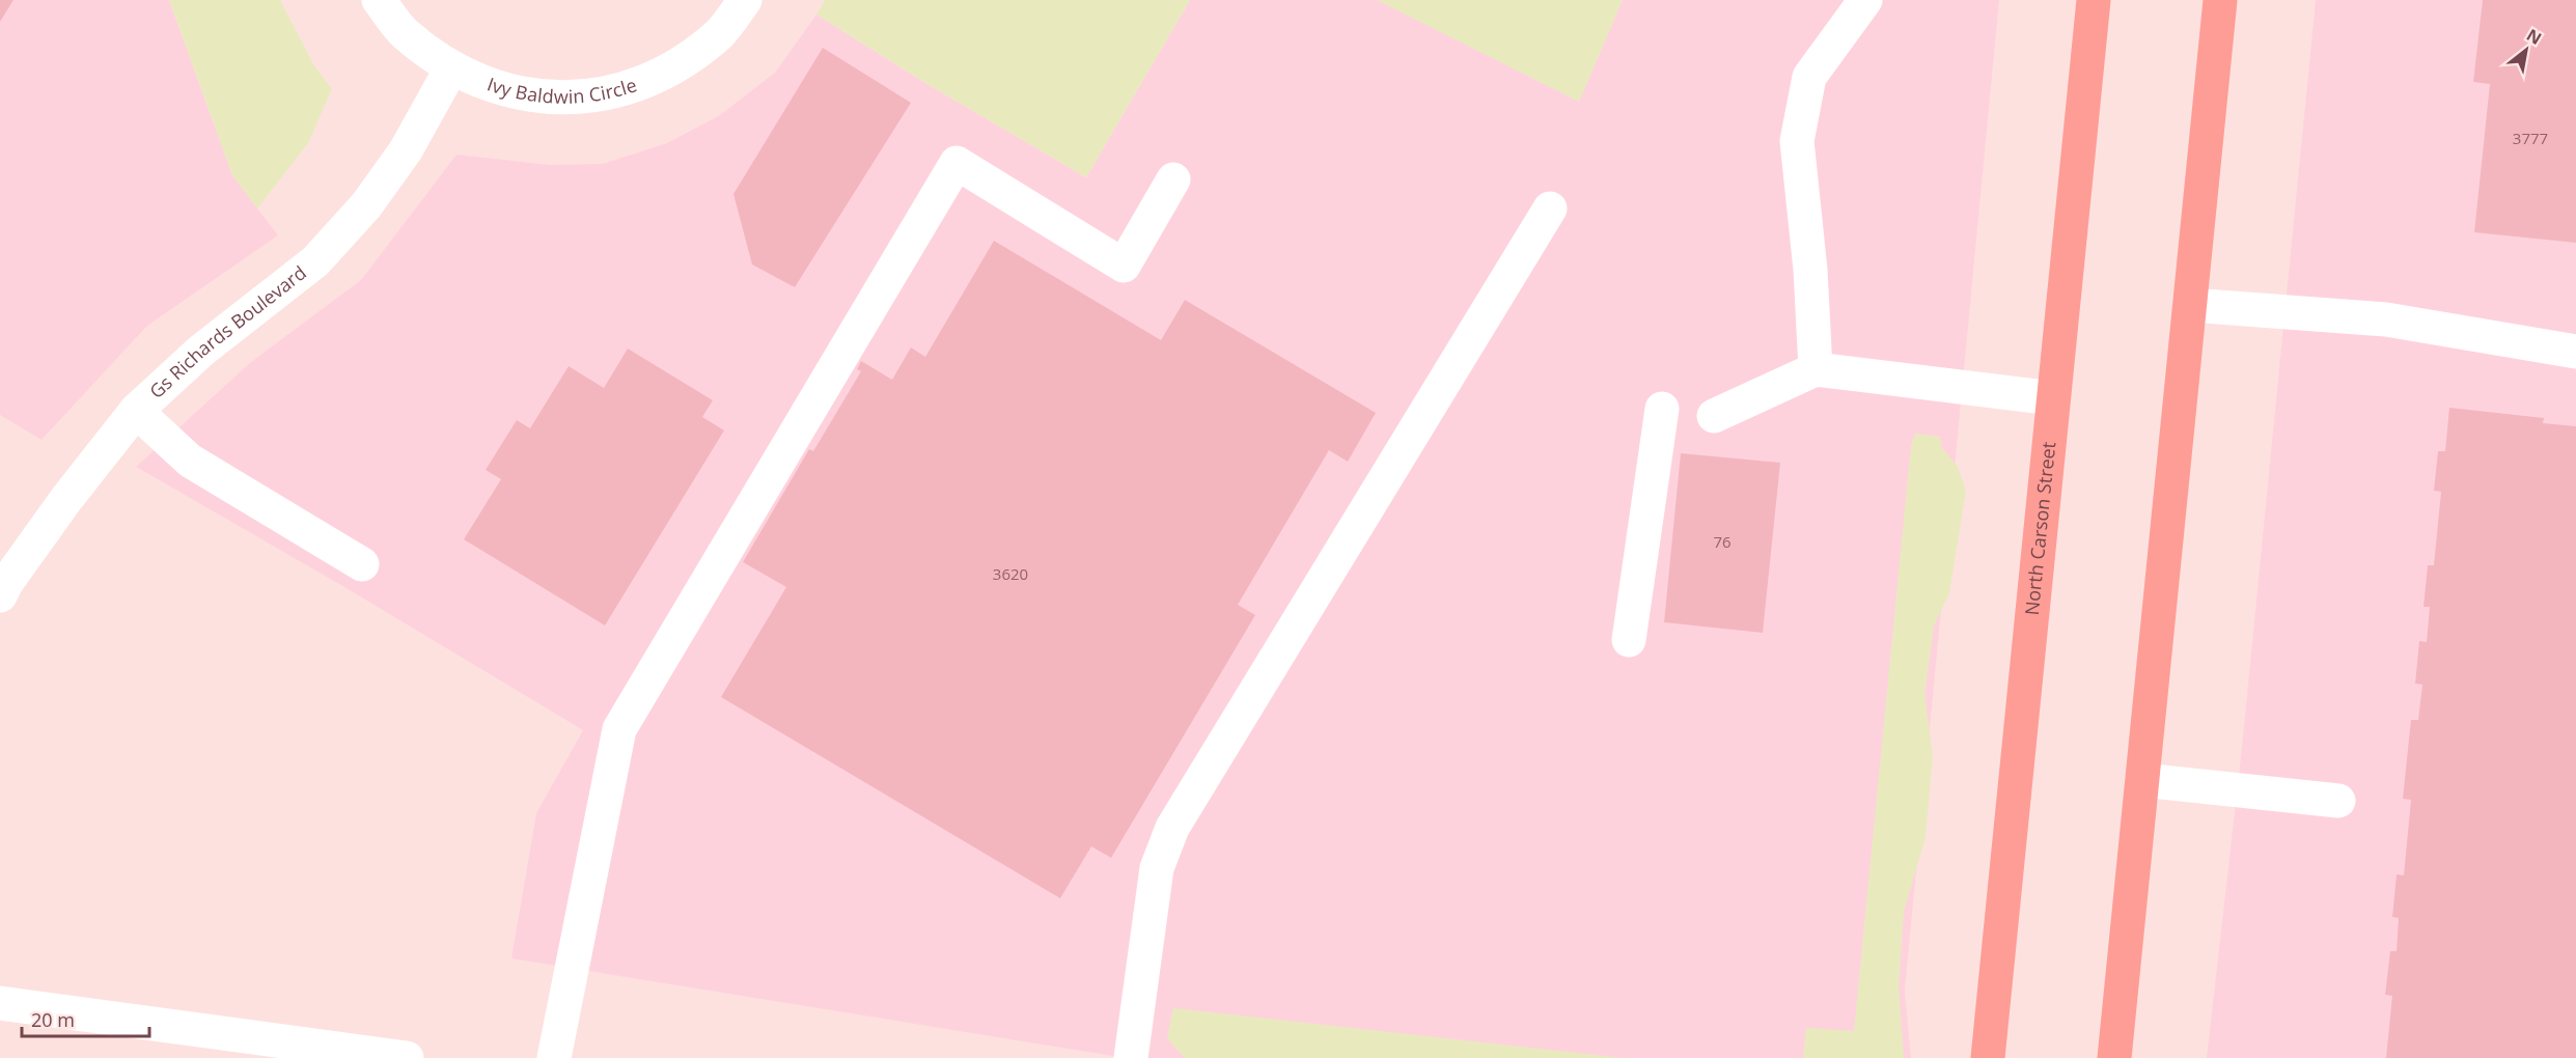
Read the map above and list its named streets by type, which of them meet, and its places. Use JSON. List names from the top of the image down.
{
  "streets": {
    "main road": ["North Carson Street"],
    "street": ["Ivy Baldwin Circle", "Gs Richards Boulevard"]
  },
  "crossings": [
    ["Ivy Baldwin Circle", "Gs Richards Boulevard"]
  ],
  "house_numbers": ["3777", "76", "3620"],
  "scale_bar": "20 m",
  "north": "top right"
}
